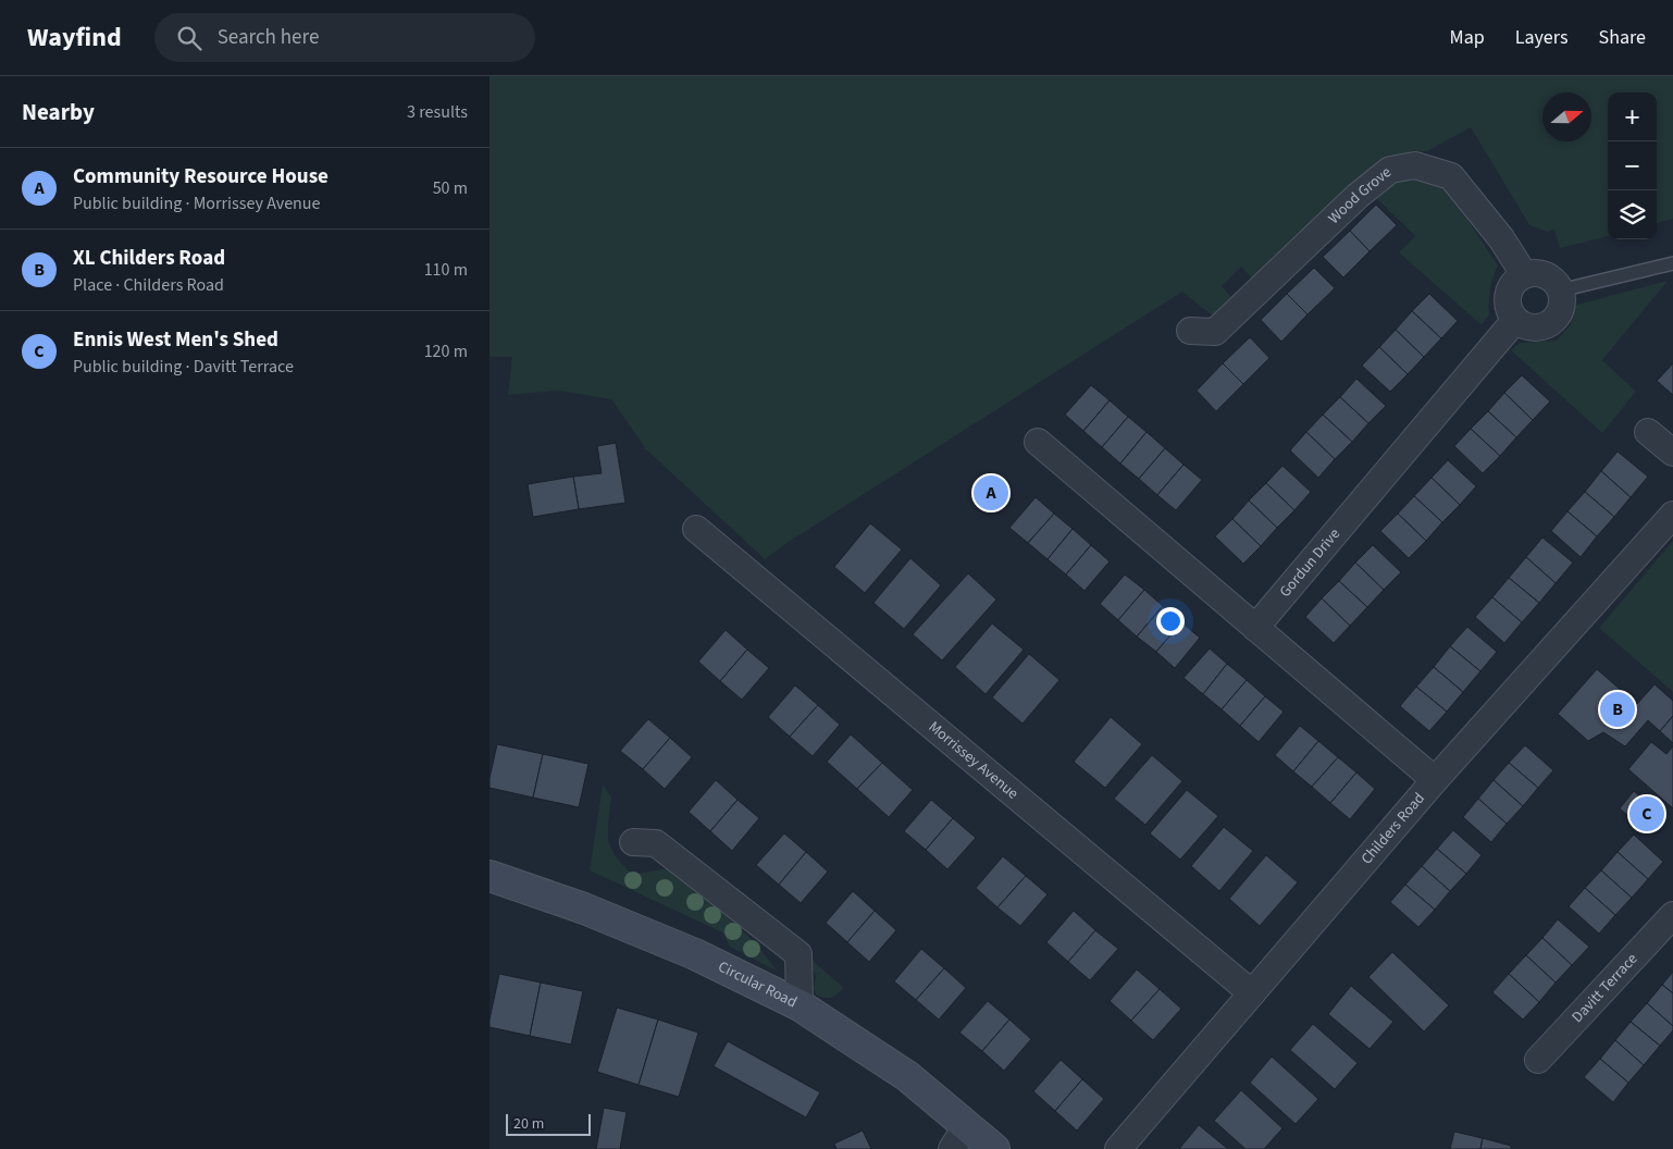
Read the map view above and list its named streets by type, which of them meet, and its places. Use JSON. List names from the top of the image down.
{
  "streets": {
    "main road": ["Circular Road"],
    "street": [
      "Wood Grove",
      "Gordun Drive",
      "Morrissey Avenue",
      "Childers Road",
      "Davitt Terrace"
    ]
  },
  "crossings": [
    ["Wood Grove", "Gordun Drive"],
    ["Morrissey Avenue", "Childers Road"]
  ],
  "scale_bar": "20 m",
  "north": "right",
  "page": {
    "header": "Wayfind",
    "search": "Search here",
    "nav": ["Map", "Layers", "Share"],
    "heading": ["Nearby", "3 results"],
    "map_buttons": ["+", "−"],
    "list": [
      {
        "mark": "A",
        "name": "Community Resource House",
        "note": "Public building · Morrissey Avenue",
        "value": "50 m"
      },
      {
        "mark": "B",
        "name": "XL Childers Road",
        "note": "Place · Childers Road",
        "value": "110 m"
      },
      {
        "mark": "C",
        "name": "Ennis West Men's Shed",
        "note": "Public building · Davitt Terrace",
        "value": "120 m"
      }
    ],
    "pins": ["A", "B", "C"],
    "scale": "20 m"
  }
}
